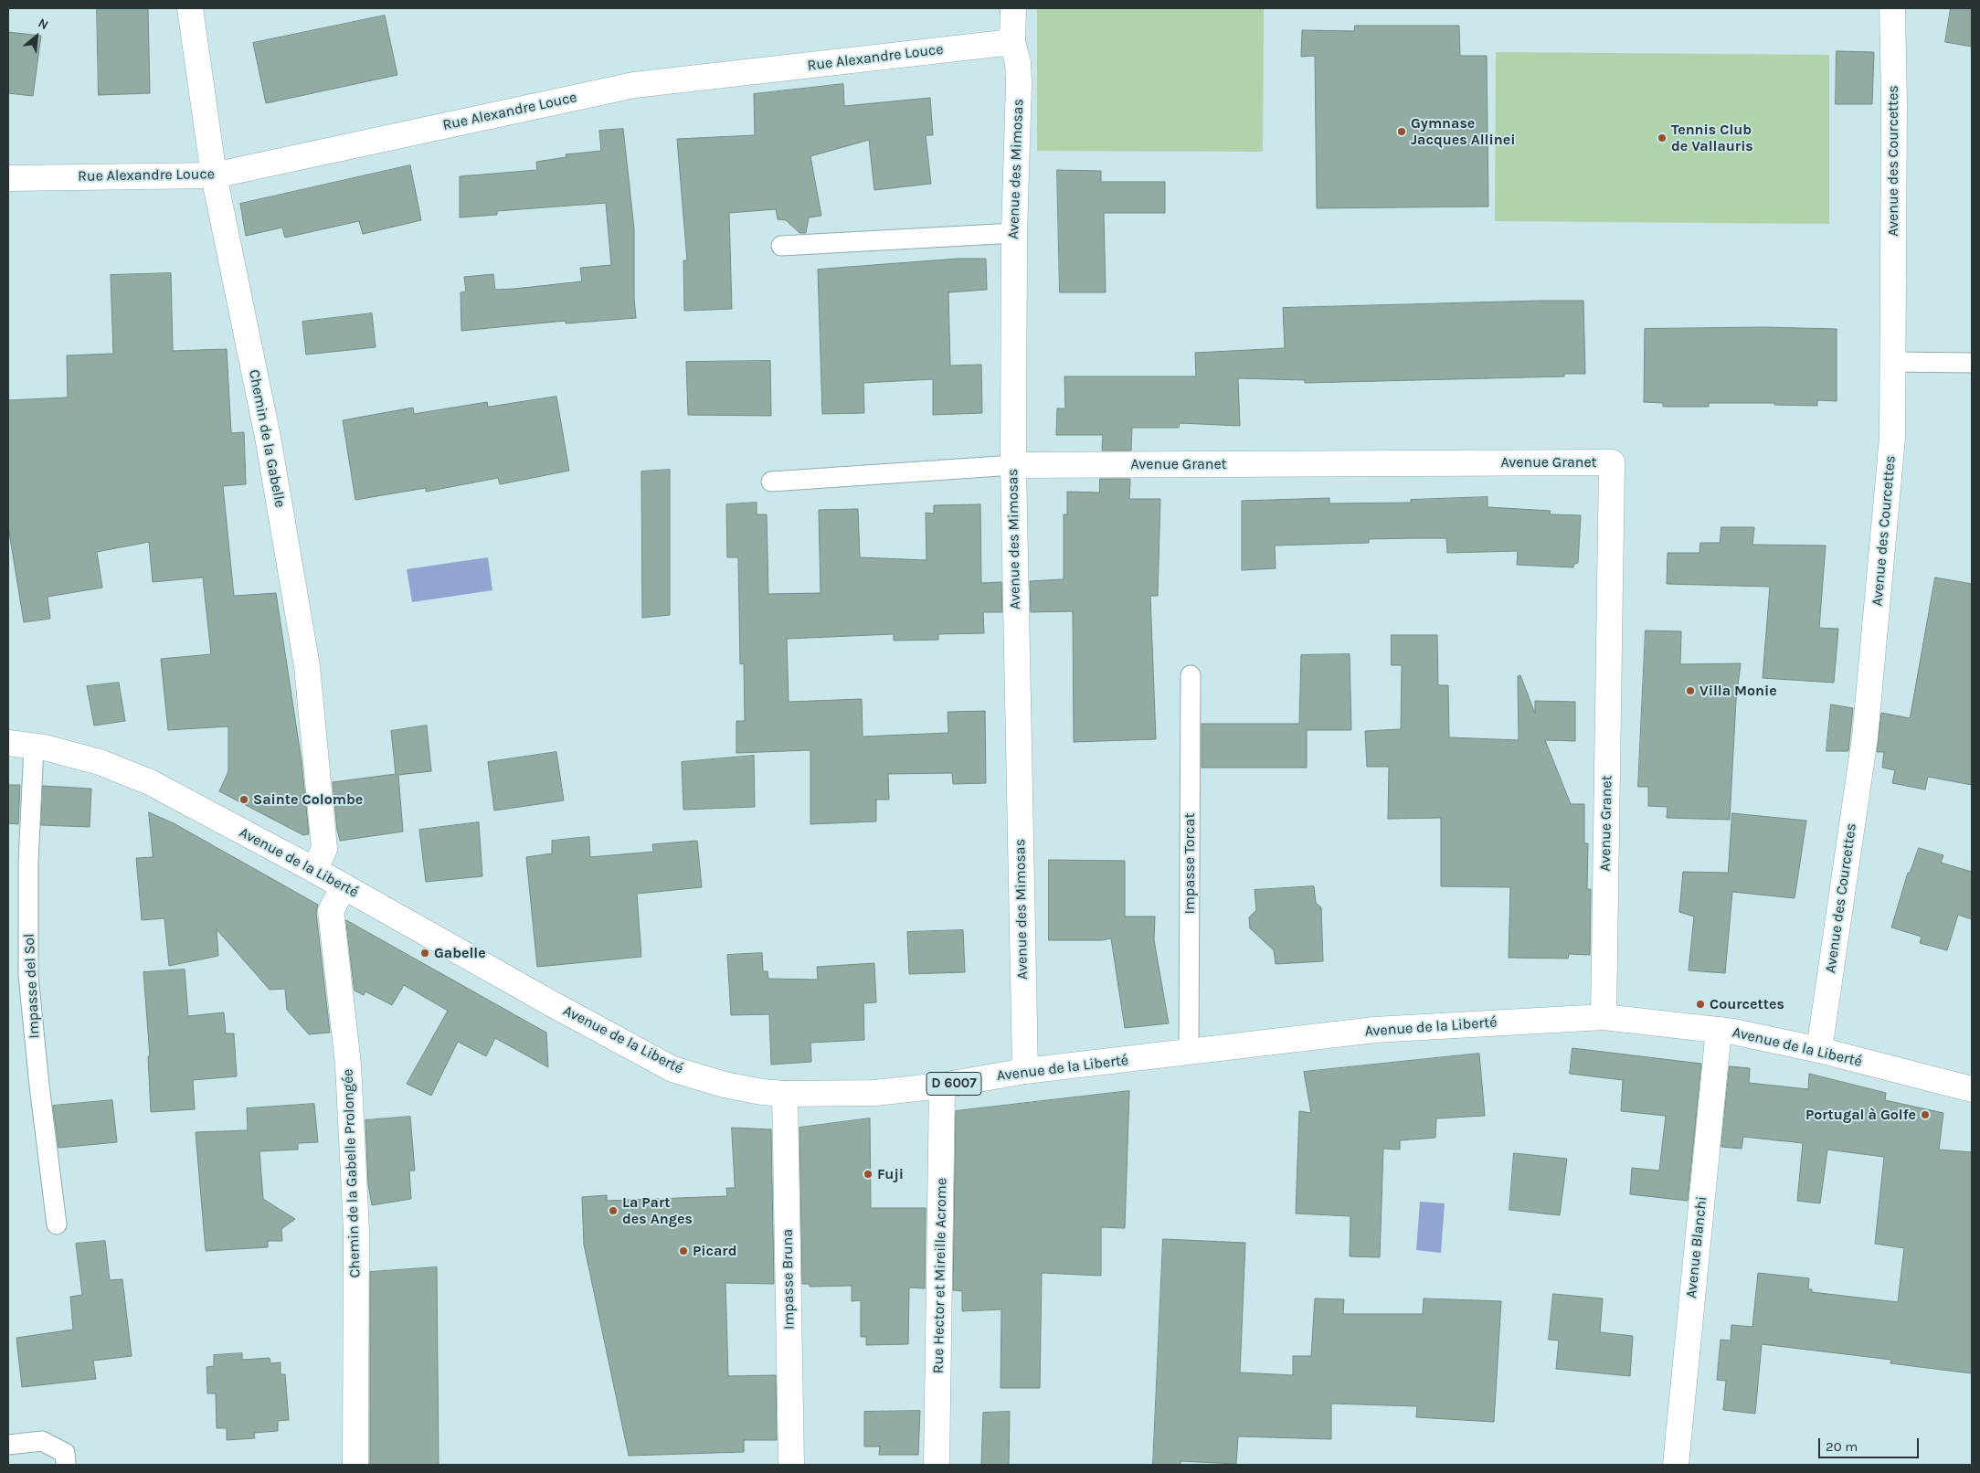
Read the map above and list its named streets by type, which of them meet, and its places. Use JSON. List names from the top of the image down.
{
  "streets": {
    "street": [
      "Rue Alexandre Louce",
      "Avenue des Courcettes",
      "Avenue des Mimosas",
      "Chemin de la Gabelle",
      "Avenue Granet",
      "Avenue de la Liberté",
      "D 6007",
      "Chemin de la Gabelle Prolongée",
      "Avenue Blanchi",
      "Rue Hector et Mireille Acrome",
      "Impasse Bruna"
    ],
    "lane": ["Impasse Torcat", "Impasse del Sol"]
  },
  "crossings": [
    ["Rue Alexandre Louce", "Avenue des Mimosas"],
    ["Rue Alexandre Louce", "Chemin de la Gabelle"],
    ["Avenue des Courcettes", "Avenue de la Liberté"],
    ["Avenue des Mimosas", "Avenue Granet"],
    ["Avenue des Mimosas", "Avenue de la Liberté"],
    ["Chemin de la Gabelle", "Avenue de la Liberté"],
    ["Avenue Granet", "Avenue de la Liberté"],
    ["Avenue de la Liberté", "Impasse Torcat"],
    ["Avenue de la Liberté", "Impasse del Sol"],
    ["Avenue de la Liberté", "Chemin de la Gabelle Prolongée"],
    ["Avenue de la Liberté", "Avenue Blanchi"],
    ["Avenue de la Liberté", "Rue Hector et Mireille Acrome"],
    ["Avenue de la Liberté", "Impasse Bruna"]
  ],
  "places": [
    "Gymnase Jacques Allinei",
    "Tennis Club de Vallauris",
    "Villa Monie",
    "Sainte Colombe",
    "Gabelle",
    "Courcettes",
    "Portugal à Golfe",
    "Fuji",
    "La Part des Anges",
    "Picard"
  ],
  "scale_bar": "20 m",
  "north": "top right"
}
